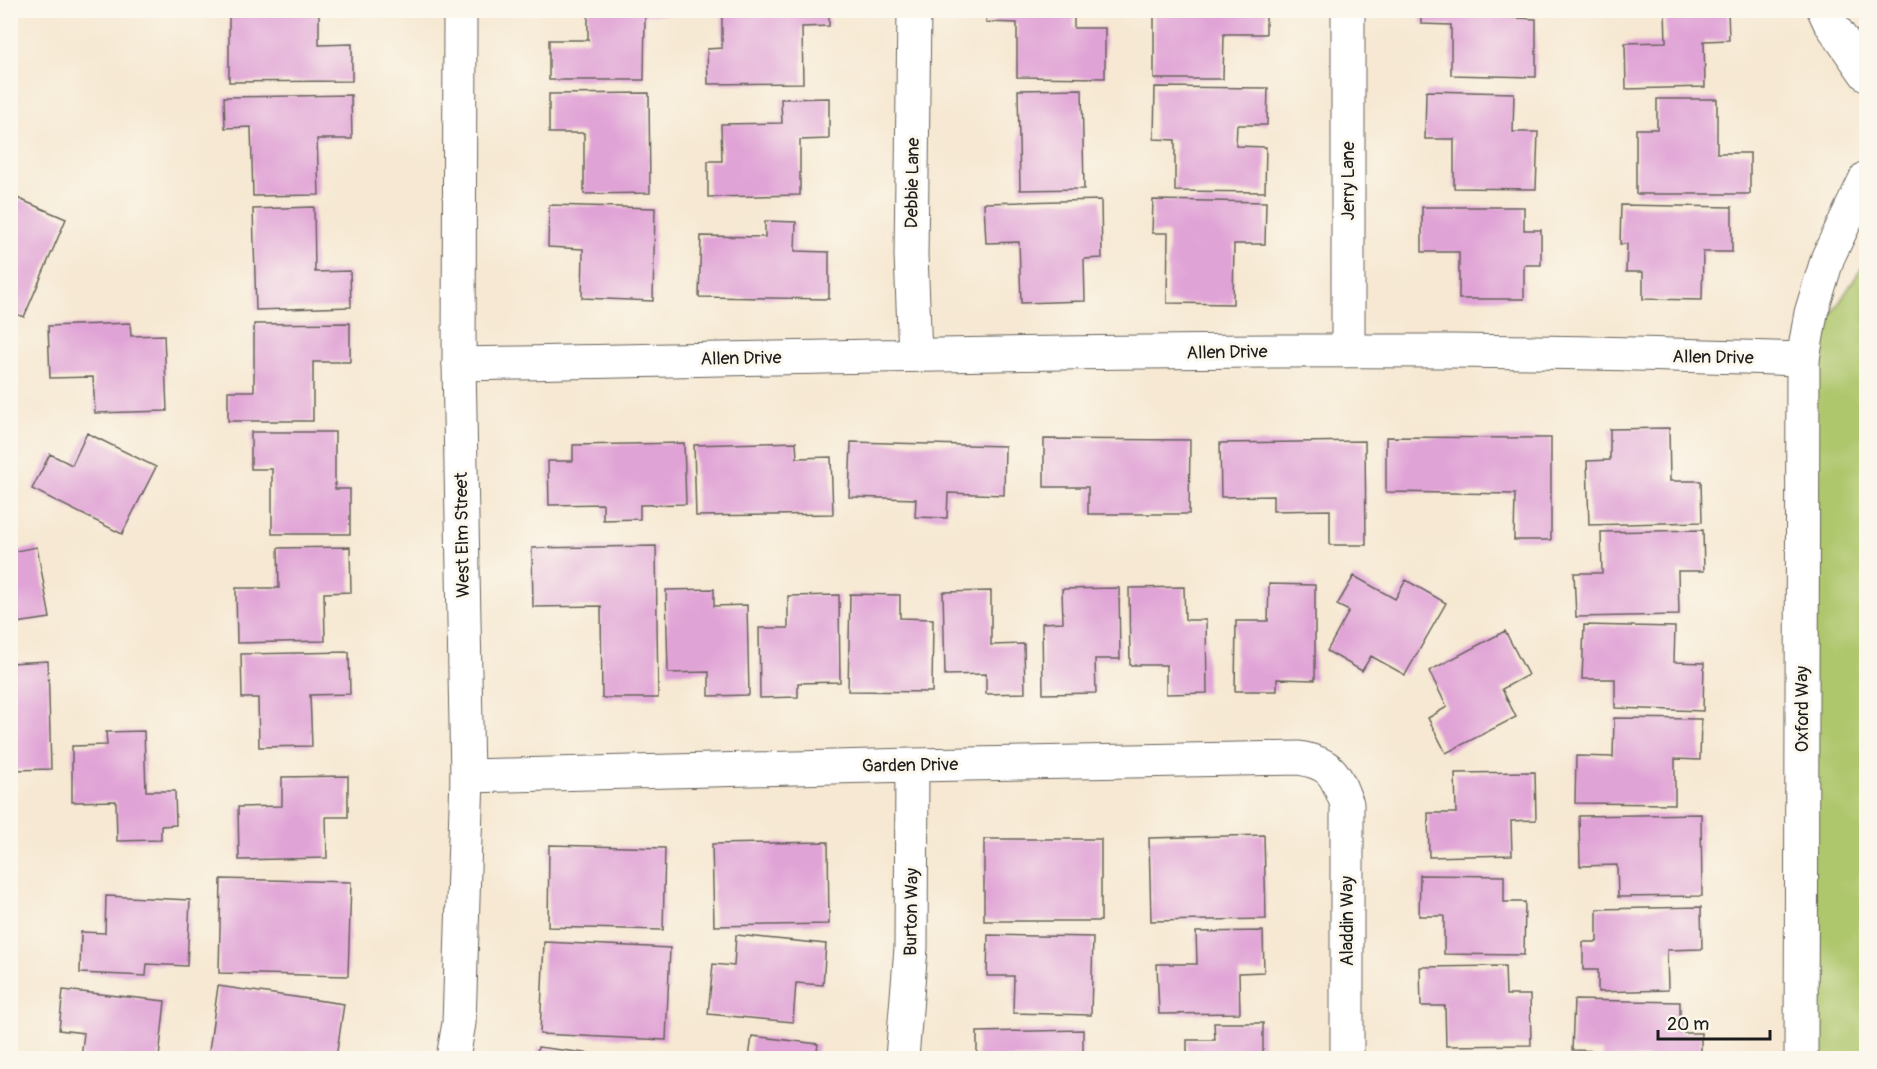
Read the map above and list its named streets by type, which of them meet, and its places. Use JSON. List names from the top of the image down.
{
  "streets": {
    "street": [
      "Jerry Lane",
      "Debbie Lane",
      "Allen Drive",
      "West Elm Street",
      "Oxford Way",
      "Garden Drive",
      "Burton Way",
      "Aladdin Way"
    ]
  },
  "crossings": [
    ["Jerry Lane", "Allen Drive"],
    ["Debbie Lane", "Allen Drive"],
    ["Allen Drive", "West Elm Street"],
    ["Allen Drive", "Oxford Way"],
    ["West Elm Street", "Garden Drive"],
    ["Garden Drive", "Burton Way"],
    ["Garden Drive", "Aladdin Way"]
  ],
  "scale_bar": "20 m"
}
